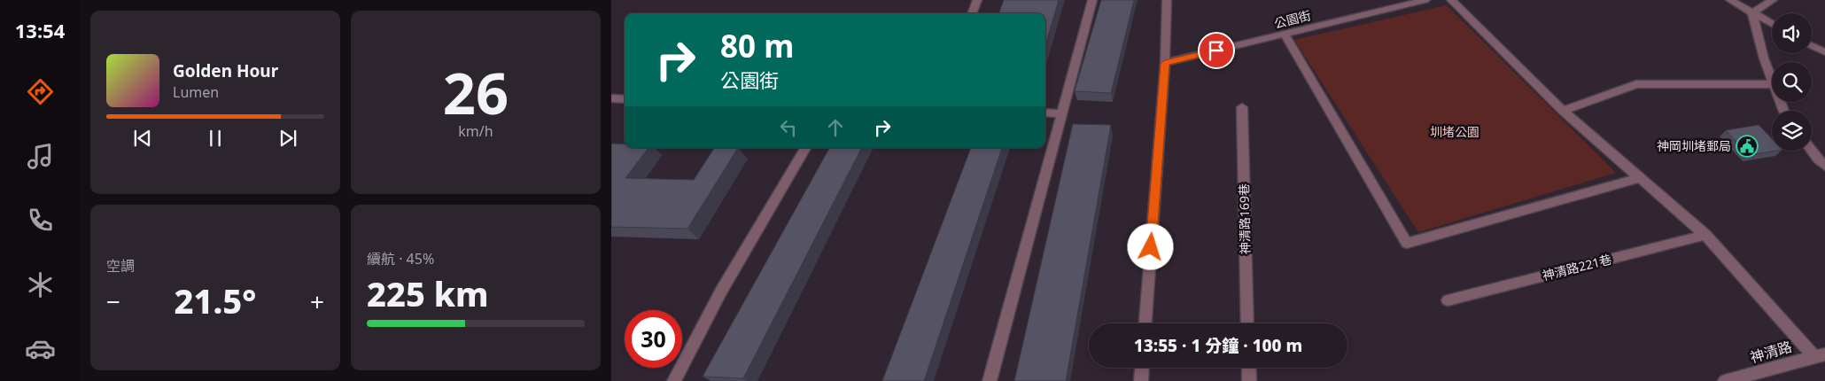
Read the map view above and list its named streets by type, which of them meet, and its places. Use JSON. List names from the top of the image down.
{
  "streets": {
    "street": [
      "公園街",
      "神清路169巷",
      "神清路221巷",
      "神清路"
    ]
  },
  "parks": ["圳堵公園"],
  "places": {
    "public building": ["神岡圳堵郵局"]
  },
  "page": {
    "tabs": "13:54",
    "tile": [
      ["26", "km/h"],
      "空調",
      ["續航 · 45%", "225 km"]
    ],
    "turn": ["80 m", "公園街"],
    "song": ["Golden Hour", "Lumen"],
    "heat": ["−", "21.5°", "+"],
    "limit": "30",
    "trip": "13:55 · 1 分鐘 · 100 m"
  }
}
